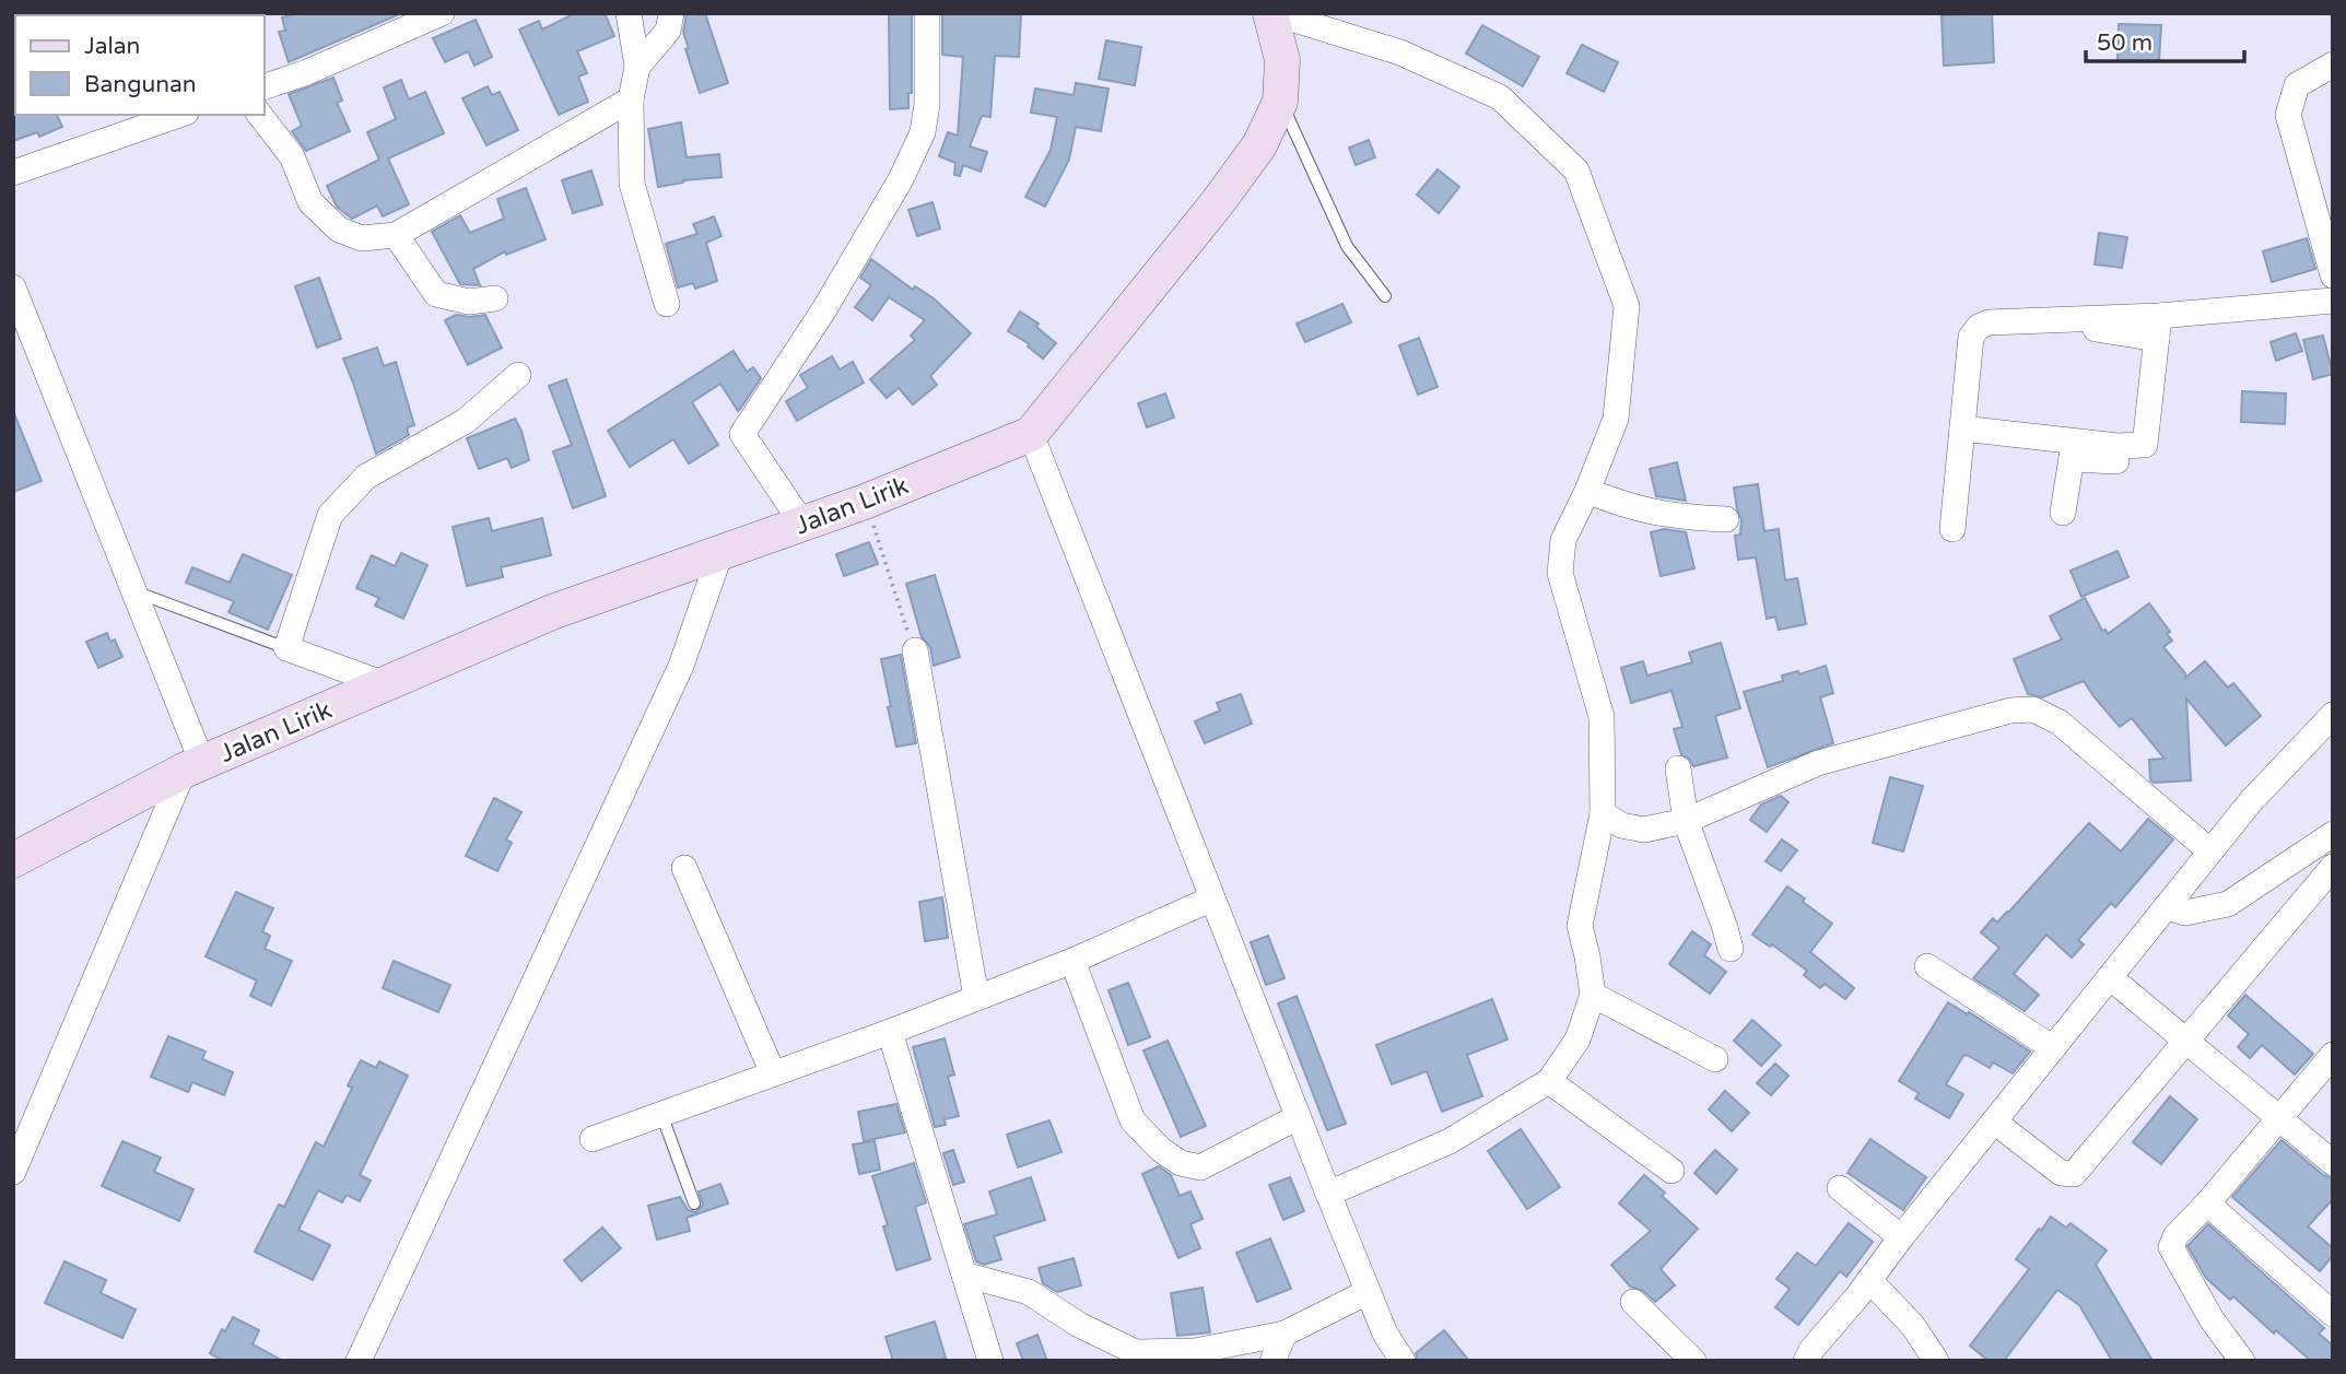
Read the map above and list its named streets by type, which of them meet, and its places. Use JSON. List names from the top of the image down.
{
  "streets": {
    "main road": ["Jalan Lirik"]
  },
  "legend": ["Jalan", "Bangunan"],
  "scale_bar": "50 m"
}
